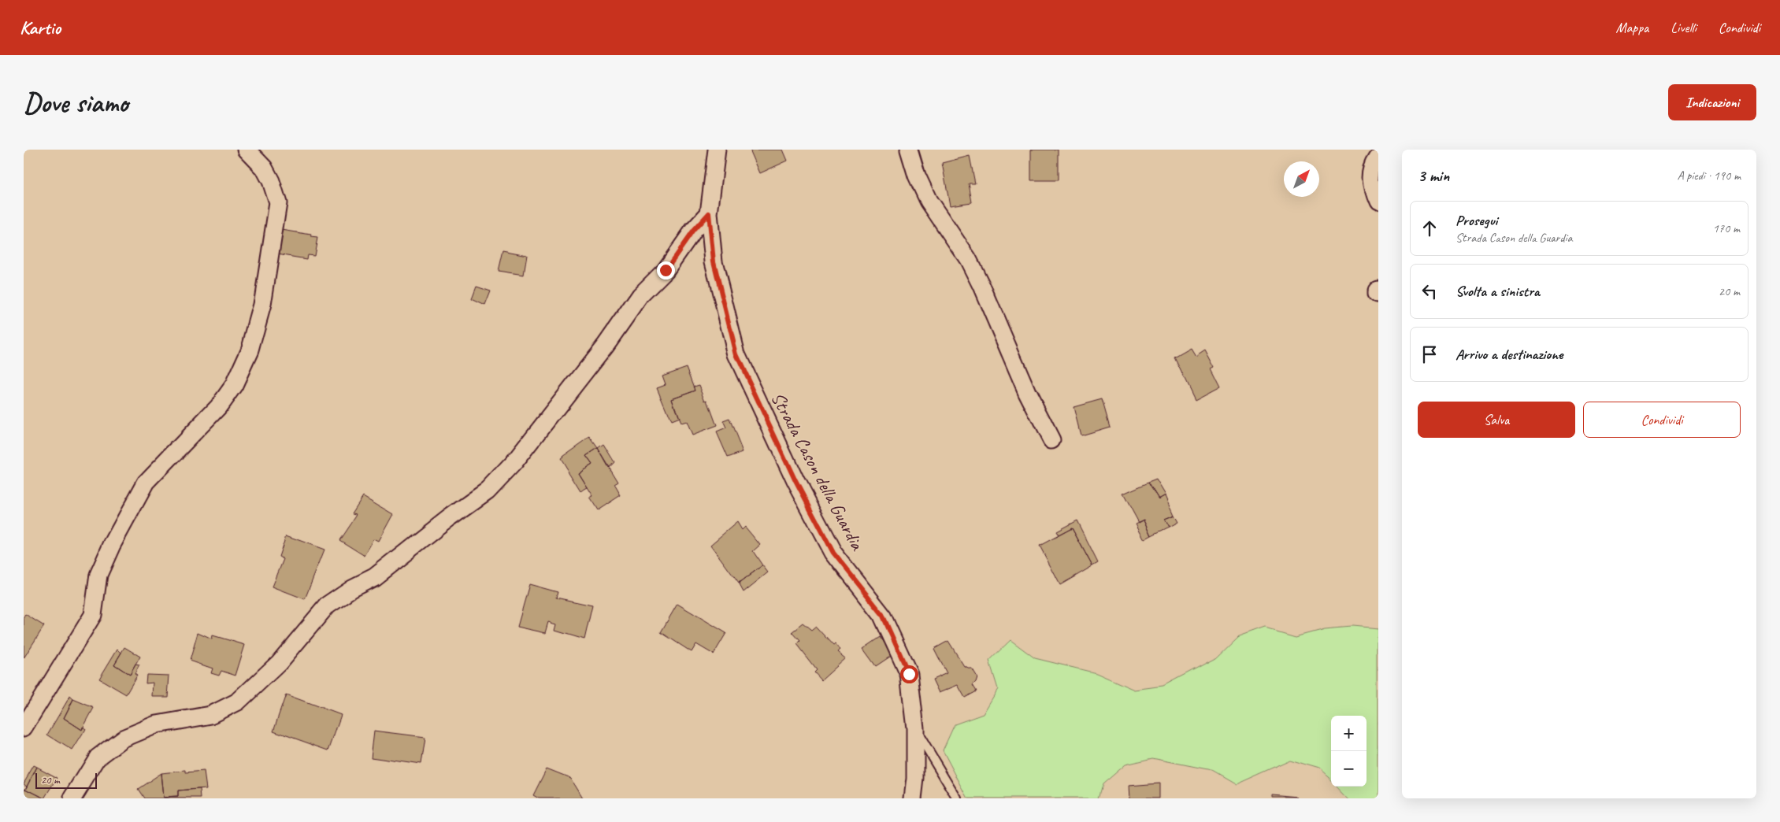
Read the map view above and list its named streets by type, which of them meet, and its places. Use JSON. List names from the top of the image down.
{
  "streets": {
    "street": ["Strada Cason della Guardia"]
  },
  "scale_bar": "20 m",
  "north": "top right",
  "page": {
    "header": "Kartio",
    "nav": ["Mappa", "Livelli", "Condividi"],
    "buttons": [
      "Indicazioni",
      ["Salva", "Condividi"]
    ],
    "title": "Dove siamo",
    "heading": ["3 min", "A piedi · 190 m"],
    "list": [
      ["Prosegui", "Strada Cason della Guardia", "170 m"],
      ["Svolta a sinistra", "20 m"],
      "Arrivo a destinazione"
    ],
    "map_buttons": ["+", "−"],
    "scale": "20 m"
  }
}
